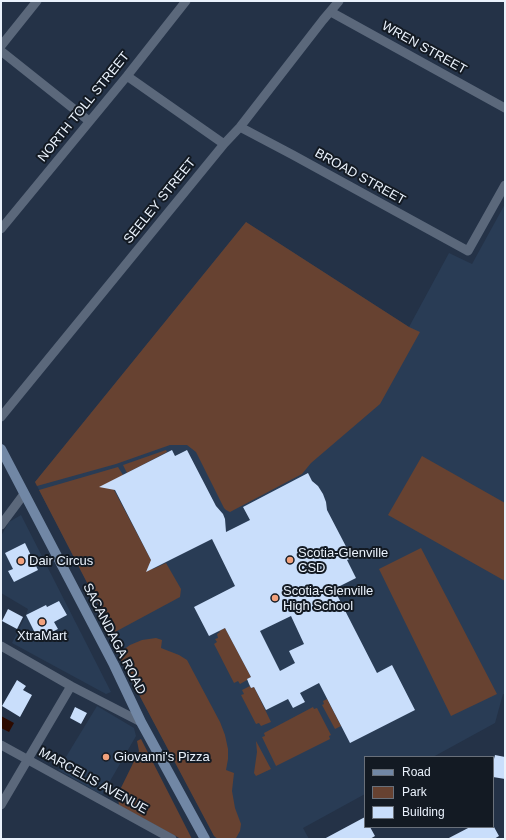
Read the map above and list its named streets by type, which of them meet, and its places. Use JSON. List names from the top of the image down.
{
  "streets": {
    "main road": ["SACANDAGA ROAD"],
    "street": [
      "WREN STREET",
      "NORTH TOLL STREET",
      "BROAD STREET",
      "SEELEY STREET",
      "MARCELIS AVENUE"
    ]
  },
  "crossings": [
    ["WREN STREET", "SEELEY STREET"],
    ["BROAD STREET", "SEELEY STREET"]
  ],
  "places": [
    "Scotia-Glenville CSD",
    "Dair Circus",
    "Scotia-Glenville High School",
    "XtraMart",
    "Giovanni's Pizza"
  ],
  "legend": ["Road", "Park", "Building"]
}
